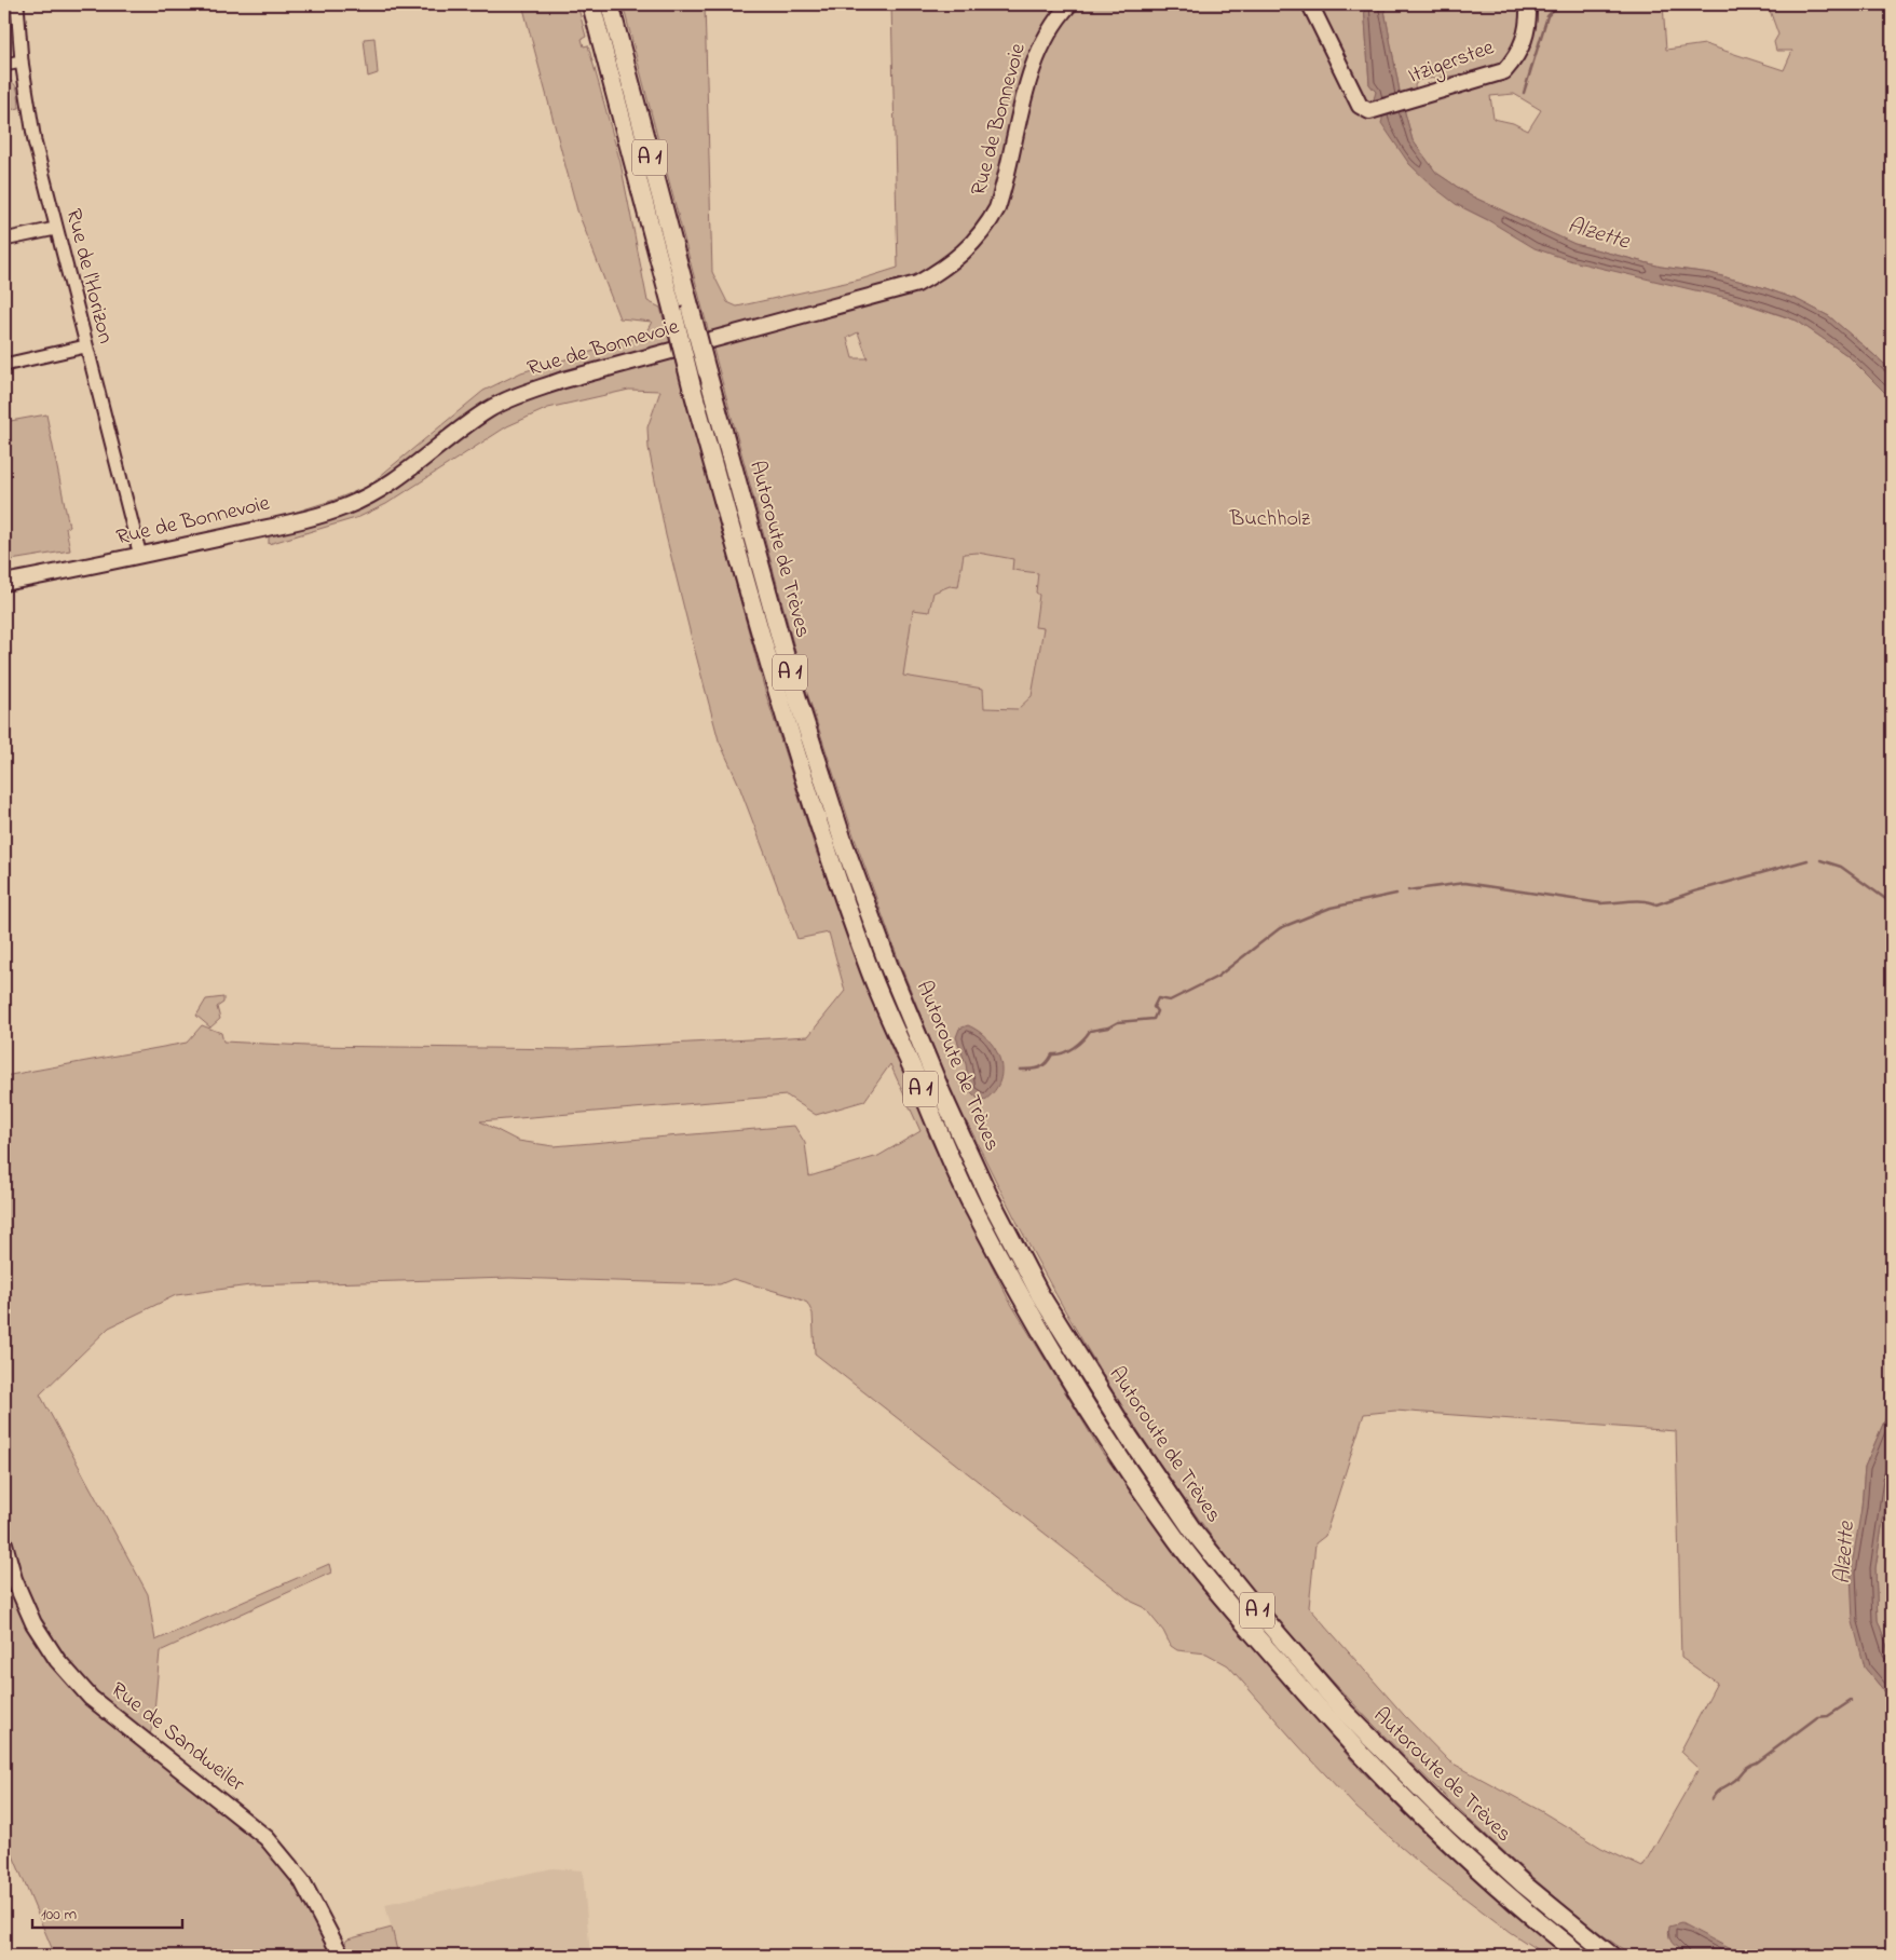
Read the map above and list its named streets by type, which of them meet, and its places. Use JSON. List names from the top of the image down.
{
  "streets": {
    "highway": ["A 1", "Autoroute de Trèves"],
    "main road": ["Itzigerstee", "Rue de Bonnevoie", "Rue de Sandweiler"],
    "street": ["Rue de l'Horizon"]
  },
  "crossings": [
    ["Rue de Bonnevoie", "Rue de l'Horizon"]
  ],
  "water": ["Alzette"],
  "parks": ["Buchholz"],
  "scale_bar": "100 m"
}
